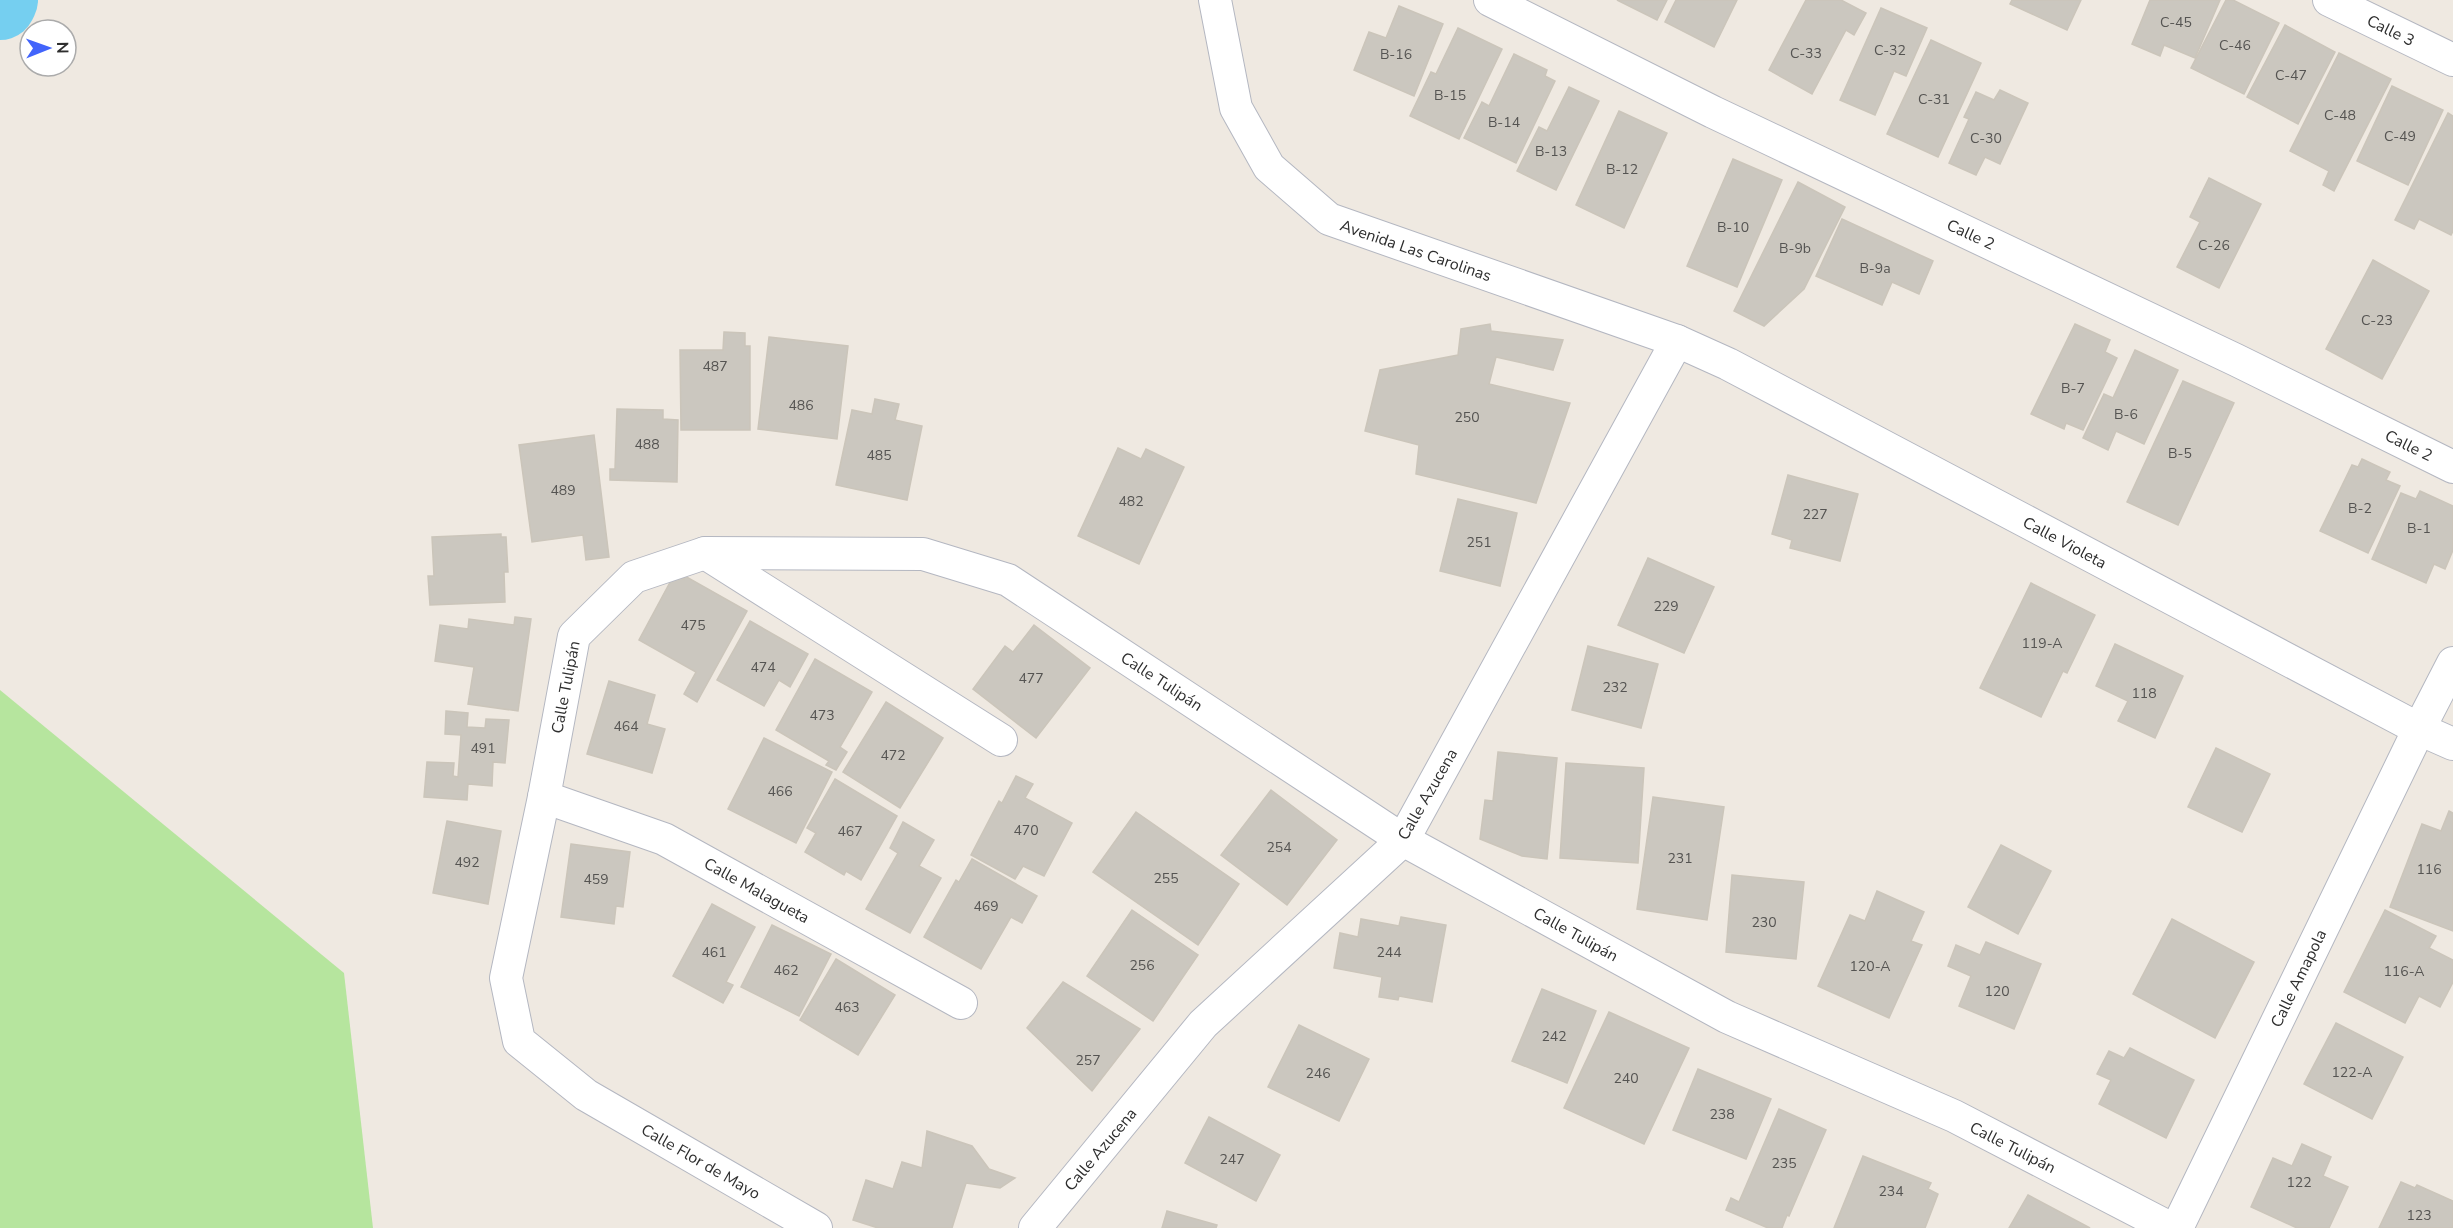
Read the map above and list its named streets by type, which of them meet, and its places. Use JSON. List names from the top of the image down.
{
  "streets": {
    "street": [
      "Calle 3",
      "Calle 2",
      "Avenida Las Carolinas",
      "Calle Violeta",
      "Calle Tulipán",
      "Calle Azucena",
      "Calle Malagueta",
      "Calle Amapola",
      "Calle Flor de Mayo"
    ]
  },
  "crossings": [
    ["Avenida Las Carolinas", "Calle Violeta"],
    ["Avenida Las Carolinas", "Calle Azucena"],
    ["Calle Violeta", "Calle Azucena"],
    ["Calle Violeta", "Calle Amapola"],
    ["Calle Tulipán", "Calle Azucena"],
    ["Calle Tulipán", "Calle Malagueta"],
    ["Calle Tulipán", "Calle Flor de Mayo"]
  ],
  "house_numbers": [
    "C-45",
    "C-46",
    "C-32",
    "C-33",
    "B-16",
    "C-47",
    "B-15",
    "C-31",
    "C-48",
    "B-14",
    "C-49",
    "C-30",
    "B-13",
    "B-12",
    "B-10",
    "C-26",
    "B-9b",
    "B-9a",
    "C-23",
    "487",
    "B-7",
    "486",
    "B-6",
    "250",
    "488",
    "B-5",
    "485",
    "489",
    "482",
    "B-2",
    "227",
    "B-1",
    "251",
    "229",
    "475",
    "119-A",
    "474",
    "477",
    "232",
    "118",
    "473",
    "464",
    "491",
    "472",
    "466",
    "470",
    "467",
    "254",
    "231",
    "492",
    "116",
    "255",
    "459",
    "469",
    "230",
    "461",
    "244",
    "256",
    "120-A",
    "462",
    "116-A",
    "120",
    "463",
    "242",
    "257",
    "122-A",
    "246",
    "240",
    "238",
    "247",
    "235",
    "122",
    "234",
    "123"
  ],
  "north": "right"
}
